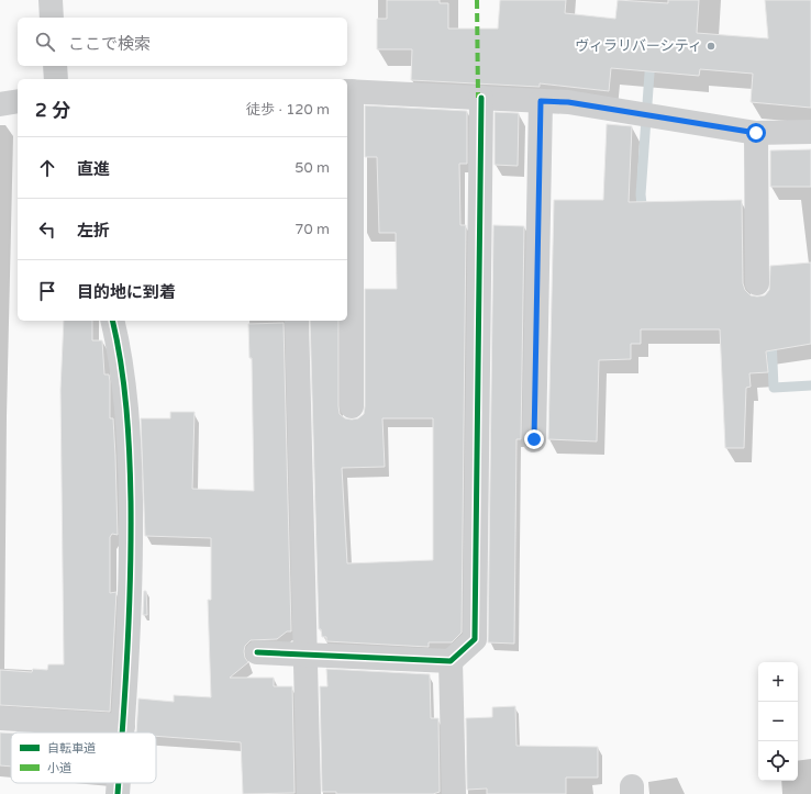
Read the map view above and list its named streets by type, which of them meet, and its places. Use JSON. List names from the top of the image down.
{
  "places": ["ヴィラリバーシティ"],
  "legend": ["自転車道", "小道"],
  "page": {
    "search": "ここで検索",
    "heading": ["2 分", "徒歩 · 120 m"],
    "list": [
      ["直進", "50 m"],
      ["左折", "70 m"],
      "目的地に到着"
    ],
    "map_buttons": ["+", "−"]
  }
}
